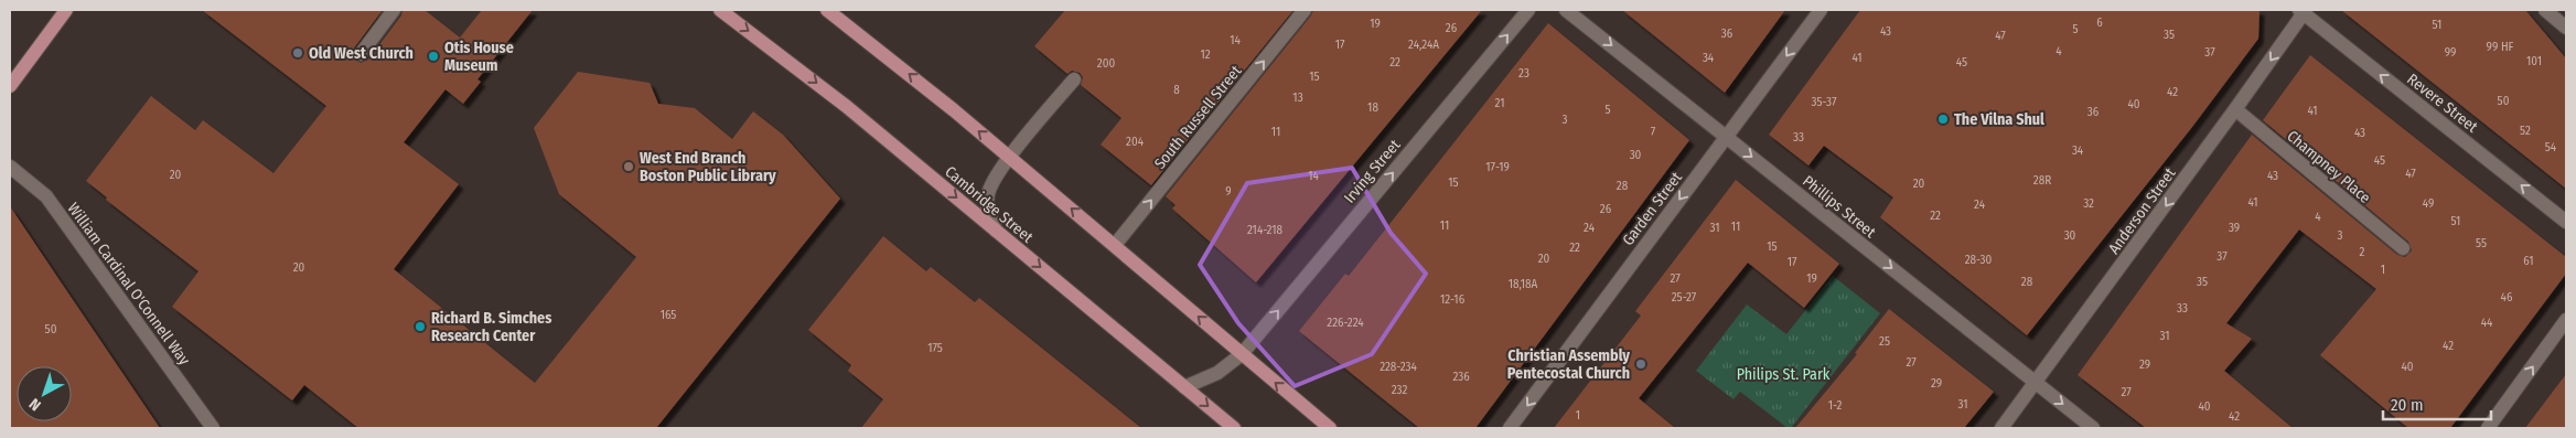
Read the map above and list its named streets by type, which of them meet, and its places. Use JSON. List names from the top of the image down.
{
  "streets": {
    "main road": ["Cambridge Street"],
    "street": [
      "Revere Street",
      "South Russell Street",
      "Champney Place",
      "Irving Street",
      "Phillips Street",
      "Garden Street",
      "Anderson Street",
      "William Cardinal O'Connell Way"
    ]
  },
  "crossings": [
    ["Revere Street", "Anderson Street"],
    ["Champney Place", "Anderson Street"],
    ["Irving Street", "Cambridge Street"],
    ["Phillips Street", "Garden Street"],
    ["Phillips Street", "Anderson Street"]
  ],
  "one_way": [
    "Revere Street",
    "South Russell Street",
    "Irving Street",
    "Phillips Street",
    "Garden Street",
    "Anderson Street"
  ],
  "parks": ["Philips St. Park"],
  "places": [
    "Old West Church",
    "Otis House Museum",
    "The Vilna Shul",
    "West End Branch Boston Public Library",
    "Richard B. Simches Research Center",
    "Christian Assembly Pentecostal Church"
  ],
  "house_numbers": [
    "6",
    "19",
    "51",
    "26",
    "5",
    "43",
    "36",
    "35",
    "47",
    "14",
    "17",
    "24,24A",
    "99 HF",
    "4",
    "37",
    "99",
    "12",
    "34",
    "41",
    "101",
    "22",
    "45",
    "200",
    "23",
    "15",
    "8",
    "42",
    "13",
    "50",
    "35-37",
    "21",
    "40",
    "18",
    "5",
    "41",
    "36",
    "3",
    "52",
    "11",
    "7",
    "43",
    "33",
    "204",
    "54",
    "34",
    "30",
    "45",
    "17-19",
    "47",
    "20",
    "14",
    "43",
    "28R",
    "15",
    "20",
    "28",
    "9",
    "41",
    "32",
    "49",
    "24",
    "26",
    "22",
    "4",
    "51",
    "11",
    "11",
    "24",
    "31",
    "39",
    "214-218",
    "30",
    "3",
    "55",
    "15",
    "22",
    "2",
    "37",
    "20",
    "28-30",
    "61",
    "17",
    "20",
    "1",
    "27",
    "19",
    "28",
    "35",
    "18,18A",
    "25-27",
    "46",
    "12-16",
    "33",
    "165",
    "226-224",
    "44",
    "50",
    "31",
    "25",
    "42",
    "175",
    "27",
    "29",
    "228-234",
    "40",
    "236",
    "29",
    "232",
    "27",
    "31",
    "1-2",
    "40",
    "1",
    "42"
  ],
  "scale_bar": "20 m",
  "north": "bottom left"
}
